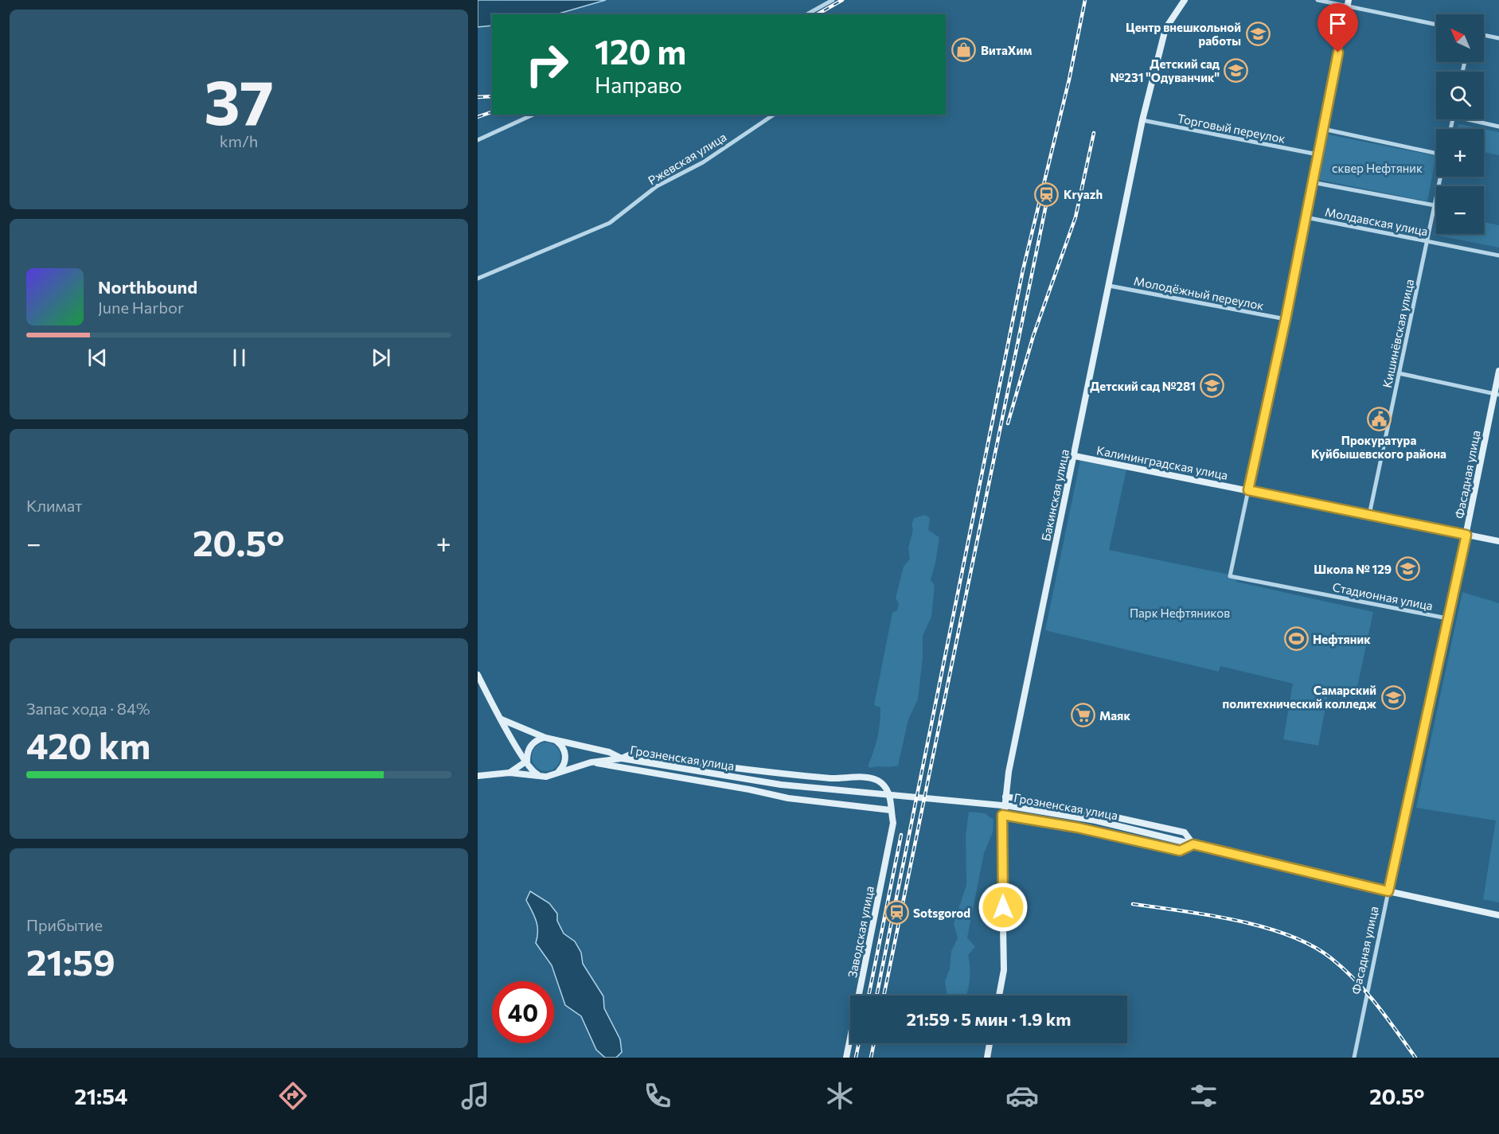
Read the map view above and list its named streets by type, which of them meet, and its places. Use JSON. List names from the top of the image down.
{
  "streets": {
    "main road": [
      "Калининградская улица",
      "Фасадная улица",
      "Бакинская улица",
      "Грозненская улица",
      "Заводская улица"
    ],
    "street": [
      "Торговый переулок",
      "Ржевская улица",
      "Молдавская улица",
      "Молодёжный переулок",
      "Кишинёвская улица",
      "Стадионная улица"
    ]
  },
  "crossings": [
    ["Торговый переулок", "Бакинская улица"],
    ["Молдавская улица", "Кишинёвская улица"],
    ["Молодёжный переулок", "Бакинская улица"],
    ["Кишинёвская улица", "Калининградская улица"],
    ["Калининградская улица", "Фасадная улица"],
    ["Калининградская улица", "Бакинская улица"],
    ["Калининградская улица", "Стадионная улица"],
    ["Фасадная улица", "Стадионная улица"],
    ["Фасадная улица", "Грозненская улица"],
    ["Грозненская улица", "Заводская улица"]
  ],
  "parks": ["сквер Нефтяник", "Парк Нефтяников"],
  "places": {
    "school or university": [
      "Центр внешкольной работы",
      "Детский сад №231 \"Одуванчик\"",
      "Детский сад №281",
      "Школа № 129",
      "Самарский политехнический колледж"
    ],
    "shop": ["ВитаХим"],
    "station": ["Kryazh", "Sotsgorod"],
    "public building": ["Прокуратура Куйбышевского района"],
    "sports": ["Нефтяник"],
    "supermarket": ["Маяк"]
  },
  "north": "top left",
  "page": {
    "tile": [
      ["37", "km/h"],
      "Климат",
      ["Запас хода · 84%", "420 km"],
      ["Прибытие", "21:59"]
    ],
    "map_buttons": ["+", "−"],
    "turn": ["120 m", "Направо"],
    "song": ["Northbound", "June Harbor"],
    "heat": ["−", "20.5°", "+"],
    "limit": "40",
    "trip": "21:59 · 5 мин · 1.9 km",
    "tabs": ["21:54", "20.5°"]
  }
}
